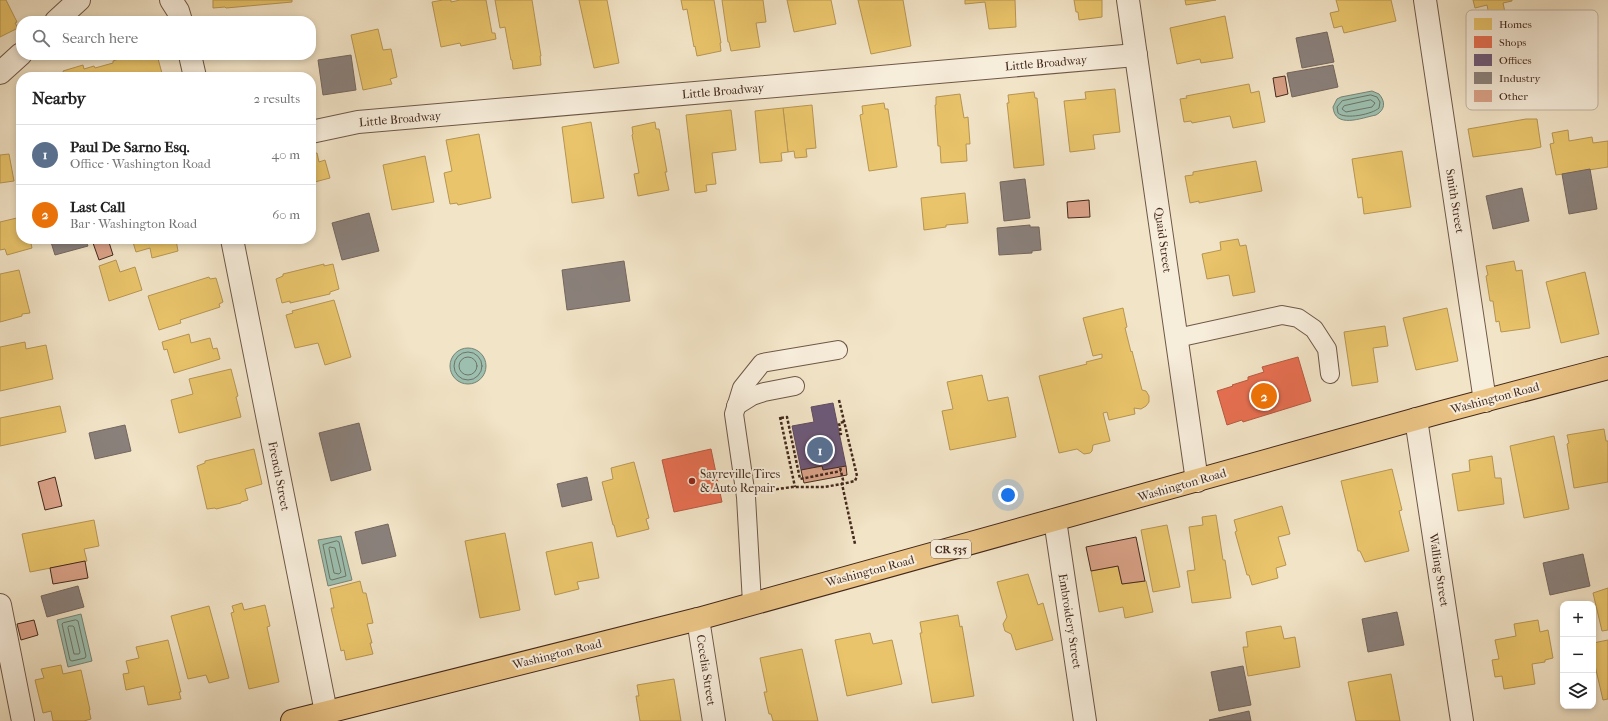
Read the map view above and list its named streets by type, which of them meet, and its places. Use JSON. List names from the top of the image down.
{
  "streets": {
    "main road": ["Washington Road", "CR 535"],
    "street": [
      "Little Broadway",
      "Smith Street",
      "Quaid Street",
      "French Street",
      "Walling Street",
      "Embroidery Street",
      "Cecelia Street"
    ]
  },
  "crossings": [
    ["Little Broadway", "Quaid Street"],
    ["Smith Street", "Washington Road"],
    ["Quaid Street", "Washington Road"],
    ["Washington Road", "French Street"],
    ["Washington Road", "Walling Street"],
    ["Washington Road", "Embroidery Street"],
    ["Washington Road", "Cecelia Street"]
  ],
  "places": ["Sayreville Tires & Auto Repair"],
  "legend": [
    "Homes",
    "Shops",
    "Offices",
    "Industry",
    "Other"
  ],
  "page": {
    "search": "Search here",
    "heading": ["Nearby", "2 results"],
    "list": [
      {
        "mark": "1",
        "name": "Paul De Sarno Esq.",
        "note": "Office · Washington Road",
        "value": "40 m"
      },
      {
        "mark": "2",
        "name": "Last Call",
        "note": "Bar · Washington Road",
        "value": "60 m"
      }
    ],
    "pins": ["2", "1"],
    "map_buttons": ["+", "−"]
  }
}
